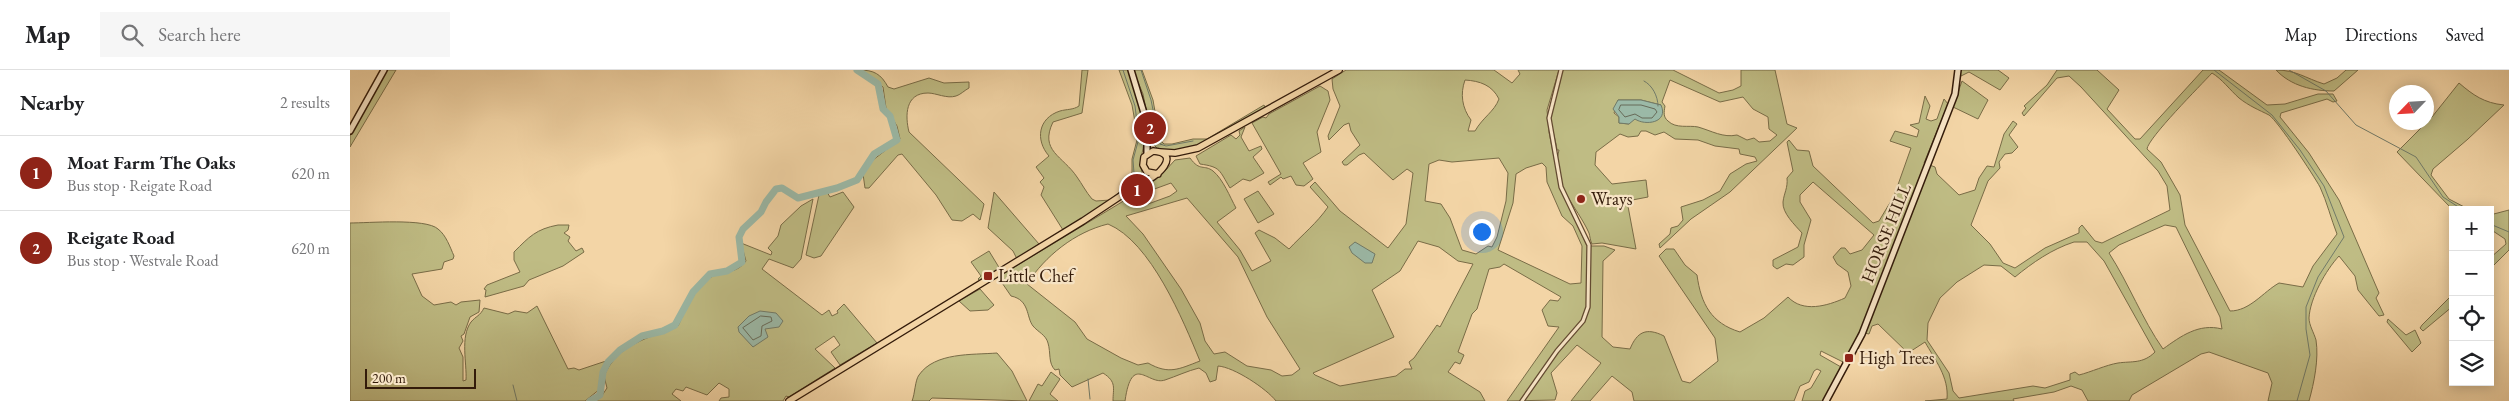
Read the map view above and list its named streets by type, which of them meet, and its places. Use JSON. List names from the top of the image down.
{
  "streets": {
    "street": ["HORSE HILL"]
  },
  "places": {
    "other": ["Wrays"],
    "transit": ["Little Chef", "High Trees"]
  },
  "scale_bar": "200 m",
  "north": "bottom left",
  "page": {
    "header": "Map",
    "search": "Search here",
    "nav": ["Map", "Directions", "Saved"],
    "heading": ["Nearby", "2 results"],
    "pins": ["2", "1"],
    "list": [
      {
        "mark": "1",
        "name": "Moat Farm The Oaks",
        "note": "Bus stop · Reigate Road",
        "value": "620 m"
      },
      {
        "mark": "2",
        "name": "Reigate Road",
        "note": "Bus stop · Westvale Road",
        "value": "620 m"
      }
    ],
    "map_buttons": ["+", "−"],
    "scale": "200 m"
  }
}
